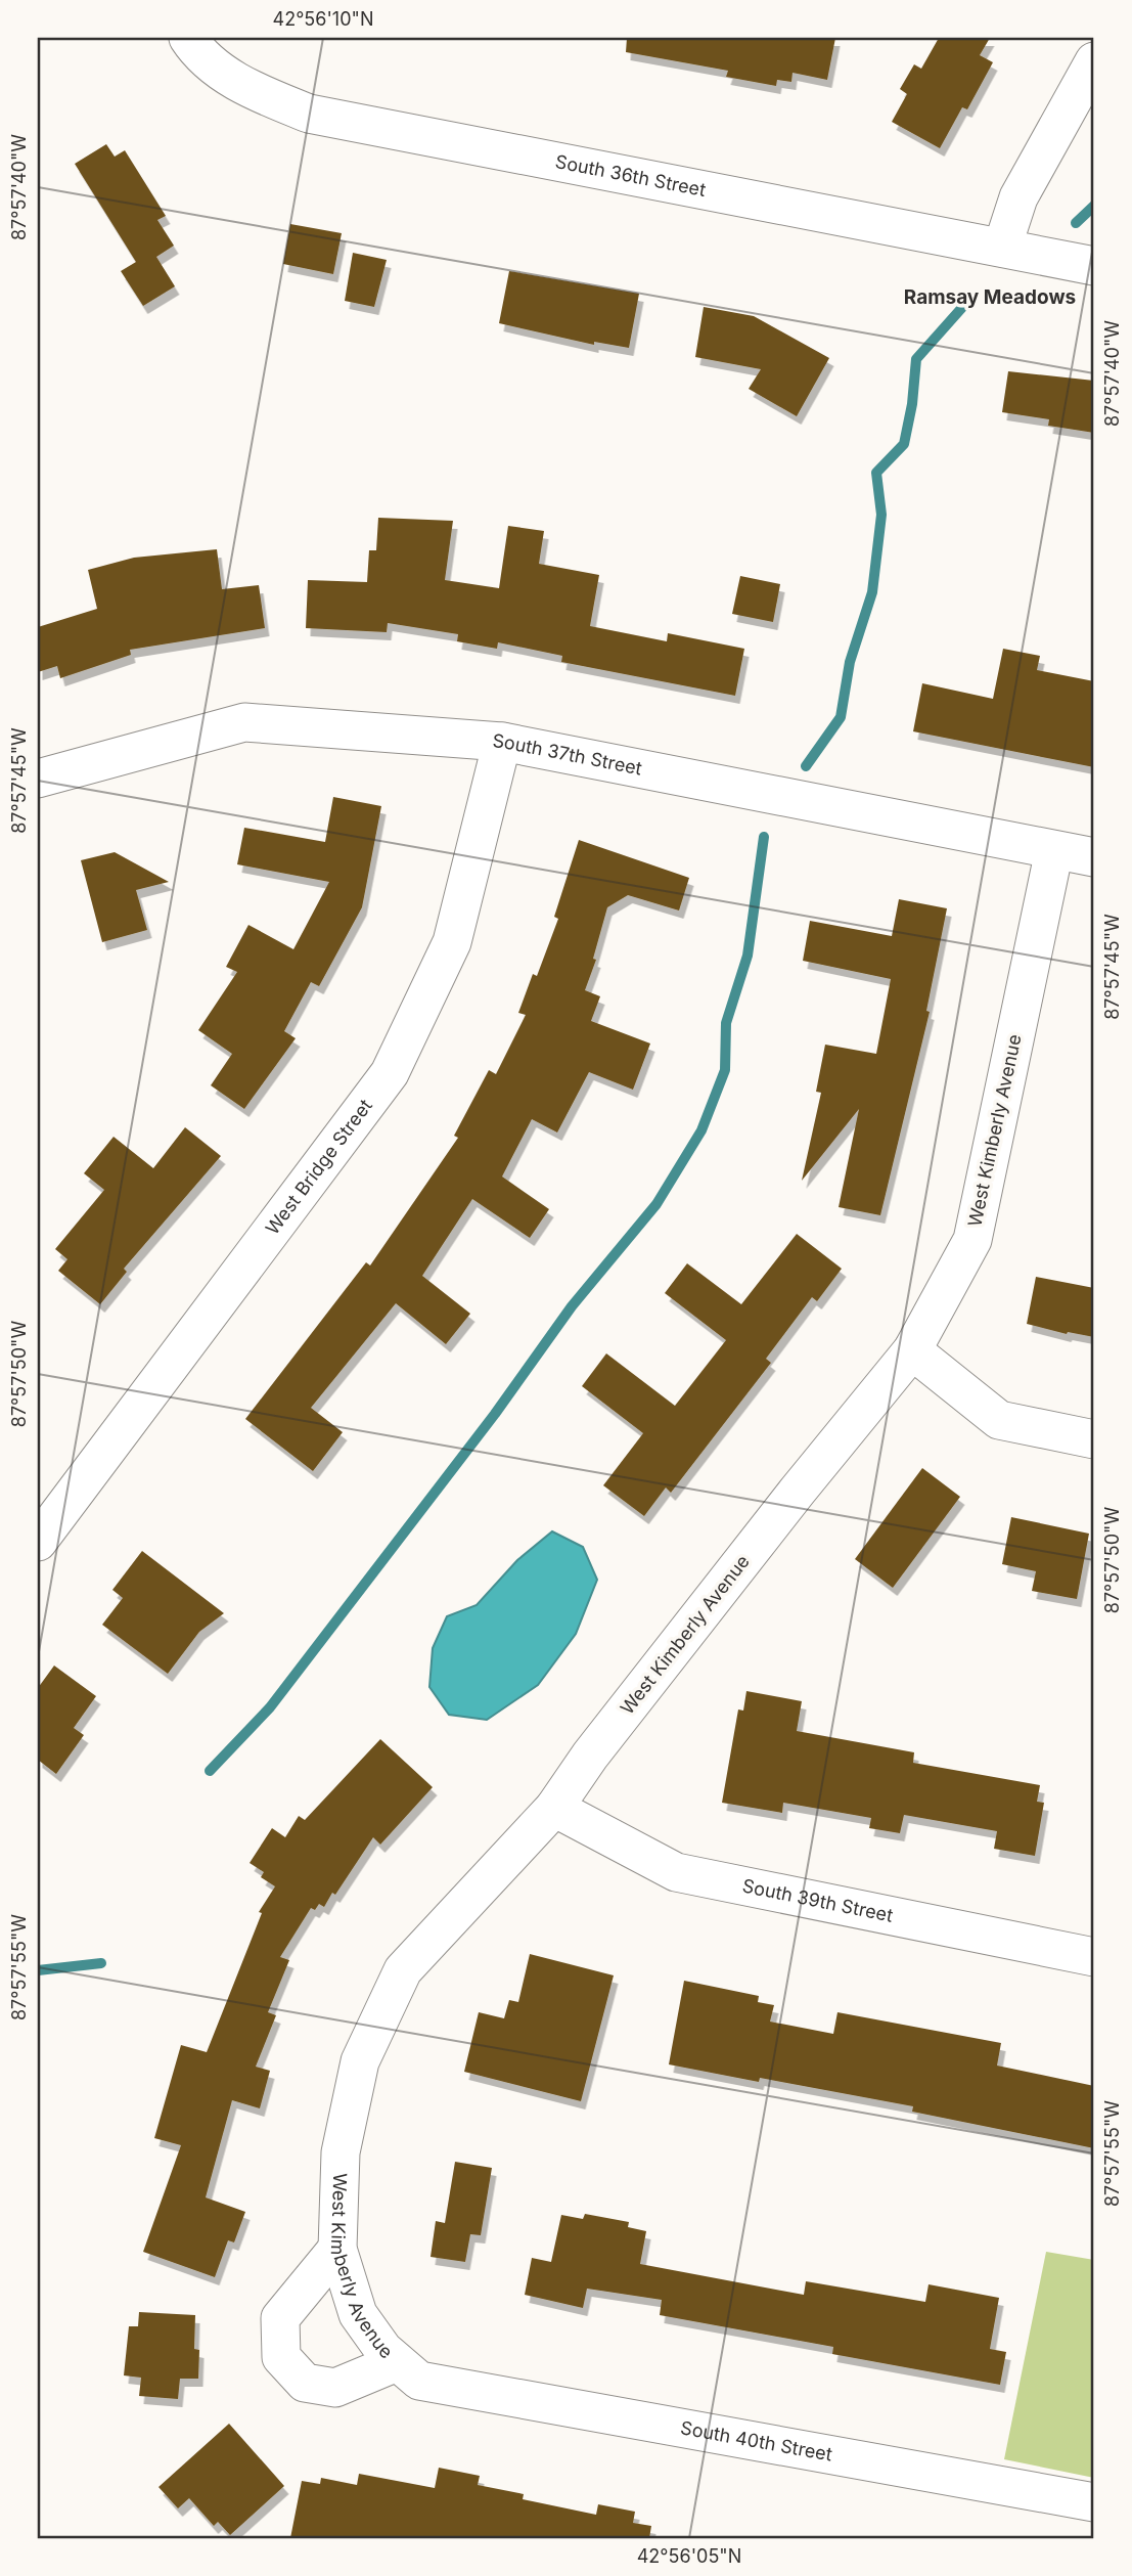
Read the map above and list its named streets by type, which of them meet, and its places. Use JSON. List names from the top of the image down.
{
  "streets": {
    "street": [
      "South 36th Street",
      "South 37th Street",
      "West Kimberly Avenue",
      "West Bridge Street",
      "South 39th Street",
      "South 40th Street"
    ]
  },
  "crossings": [
    ["South 37th Street", "West Kimberly Avenue"],
    ["South 37th Street", "West Bridge Street"],
    ["West Kimberly Avenue", "South 39th Street"],
    ["West Kimberly Avenue", "South 40th Street"]
  ],
  "districts": ["Ramsay Meadows"],
  "coordinates": [
    "42°56'10\"N",
    "87°57'40\"W",
    "87°57'45\"W",
    "87°57'50\"W",
    "87°57'55\"W",
    "42°56'05\"N"
  ]
}
